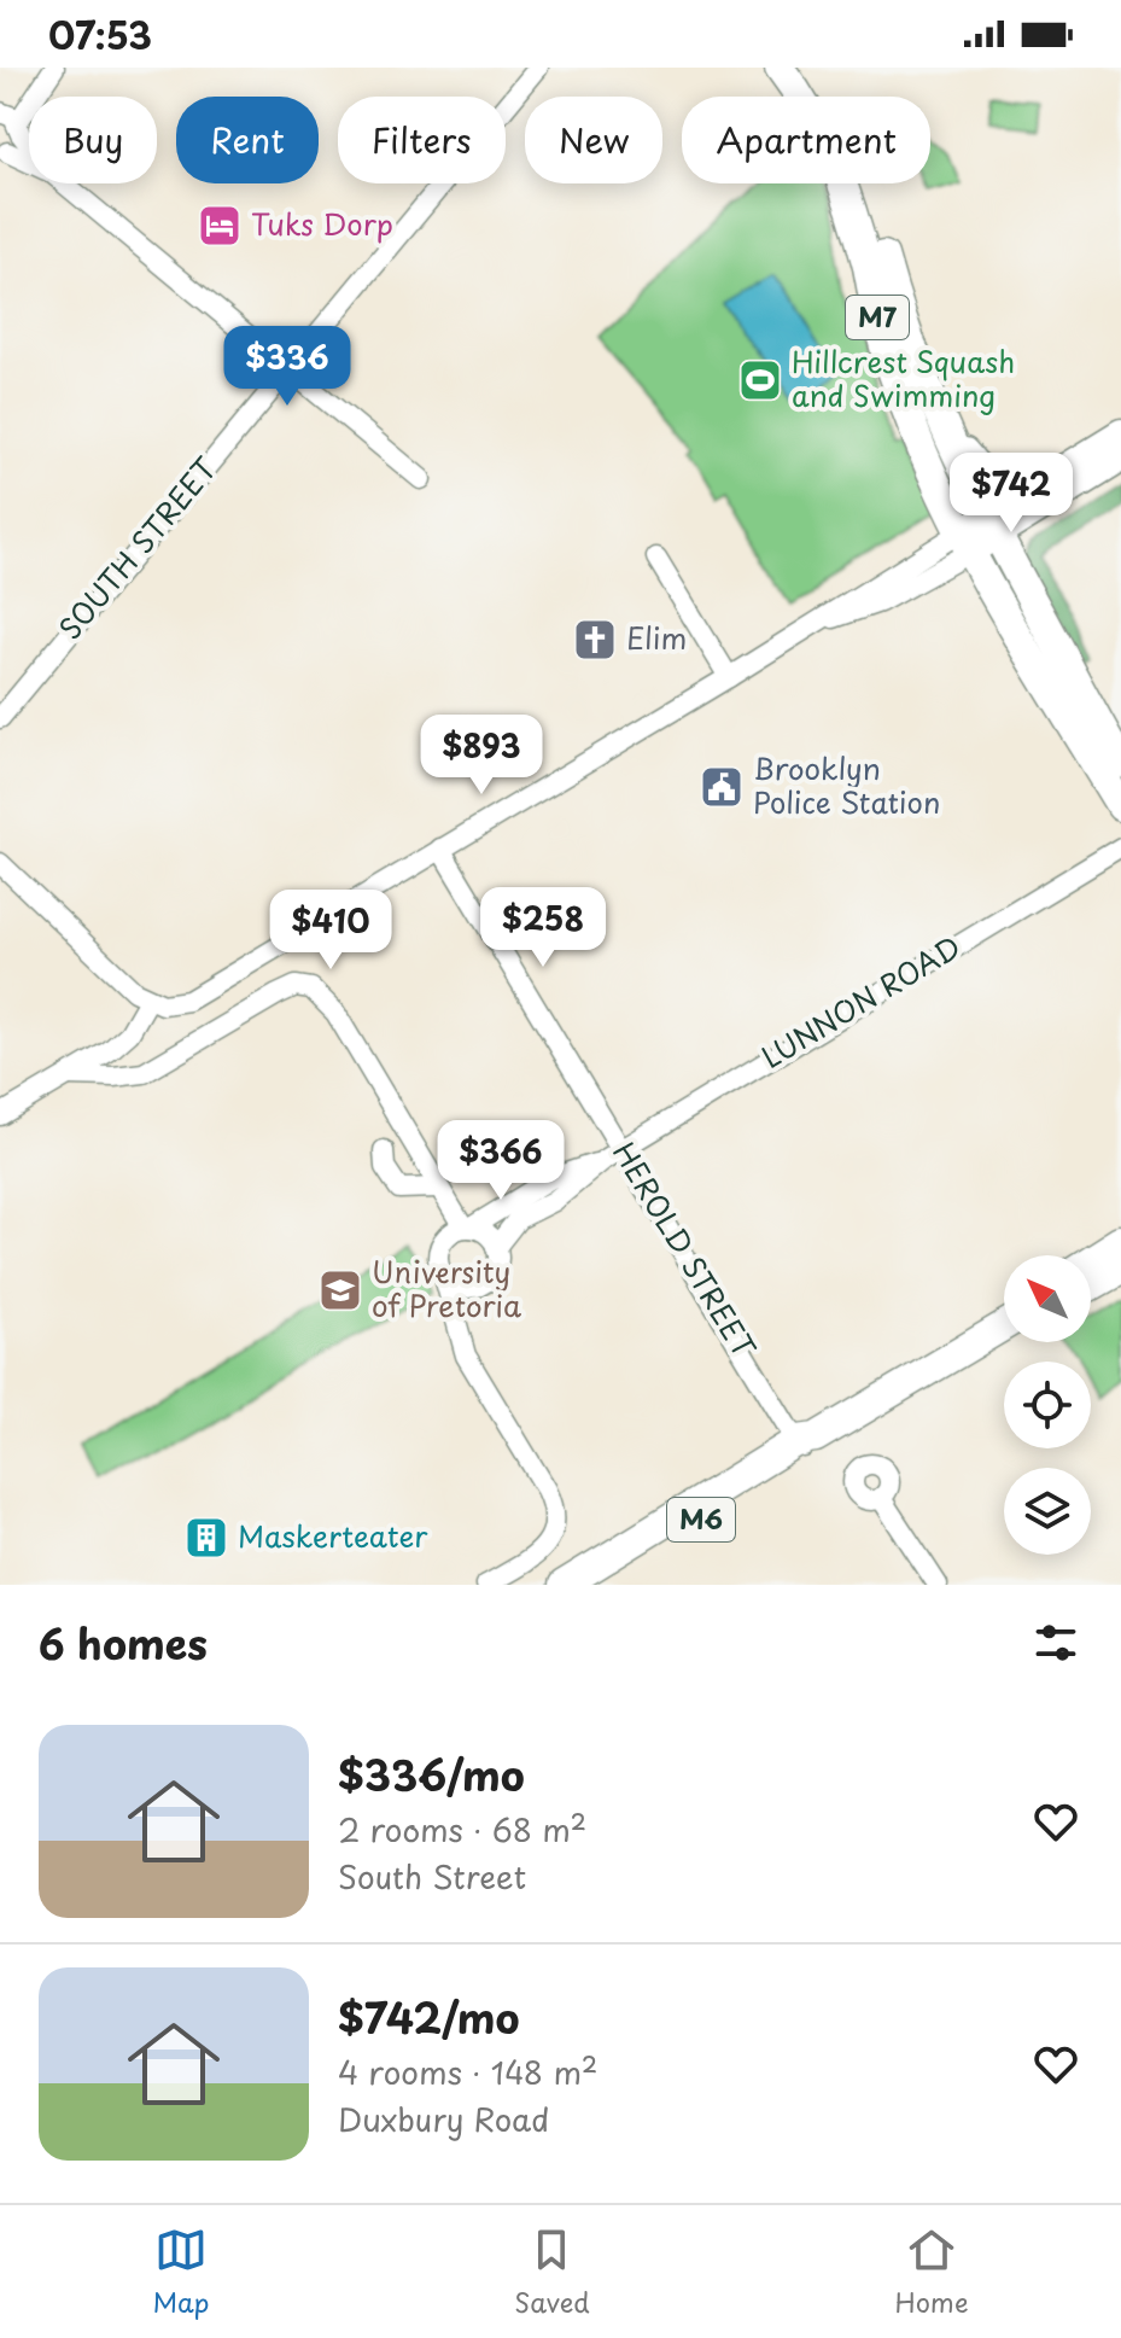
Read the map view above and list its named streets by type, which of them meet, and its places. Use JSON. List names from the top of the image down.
{
  "streets": {
    "main road": ["M7", "M6"],
    "street": ["SOUTH STREET", "LUNNON ROAD", "HEROLD STREET"]
  },
  "crossings": [
    ["LUNNON ROAD", "HEROLD STREET"],
    ["HEROLD STREET", "M6"]
  ],
  "places": {
    "hotel": ["Tuks Dorp"],
    "sports": ["Hillcrest Squash and Swimming"],
    "church": ["Elim"],
    "public building": ["Brooklyn Police Station"],
    "school or university": ["University of Pretoria"],
    "building": ["Maskerteater"]
  },
  "north": "top left",
  "page": {
    "status": "07:53",
    "chip": [
      "Buy",
      "Rent",
      "Filters",
      "New",
      "Apartment"
    ],
    "price": [
      "$336",
      "$742",
      "$893",
      "$258",
      "$410",
      "$366"
    ],
    "heading": "6 homes",
    "list": [
      {
        "name": "$336/mo",
        "note": "2 rooms · 68 m² · South Street"
      },
      {
        "name": "$742/mo",
        "note": "4 rooms · 148 m² · Duxbury Road"
      }
    ],
    "tabs": ["Map", "Saved", "Home"]
  }
}
